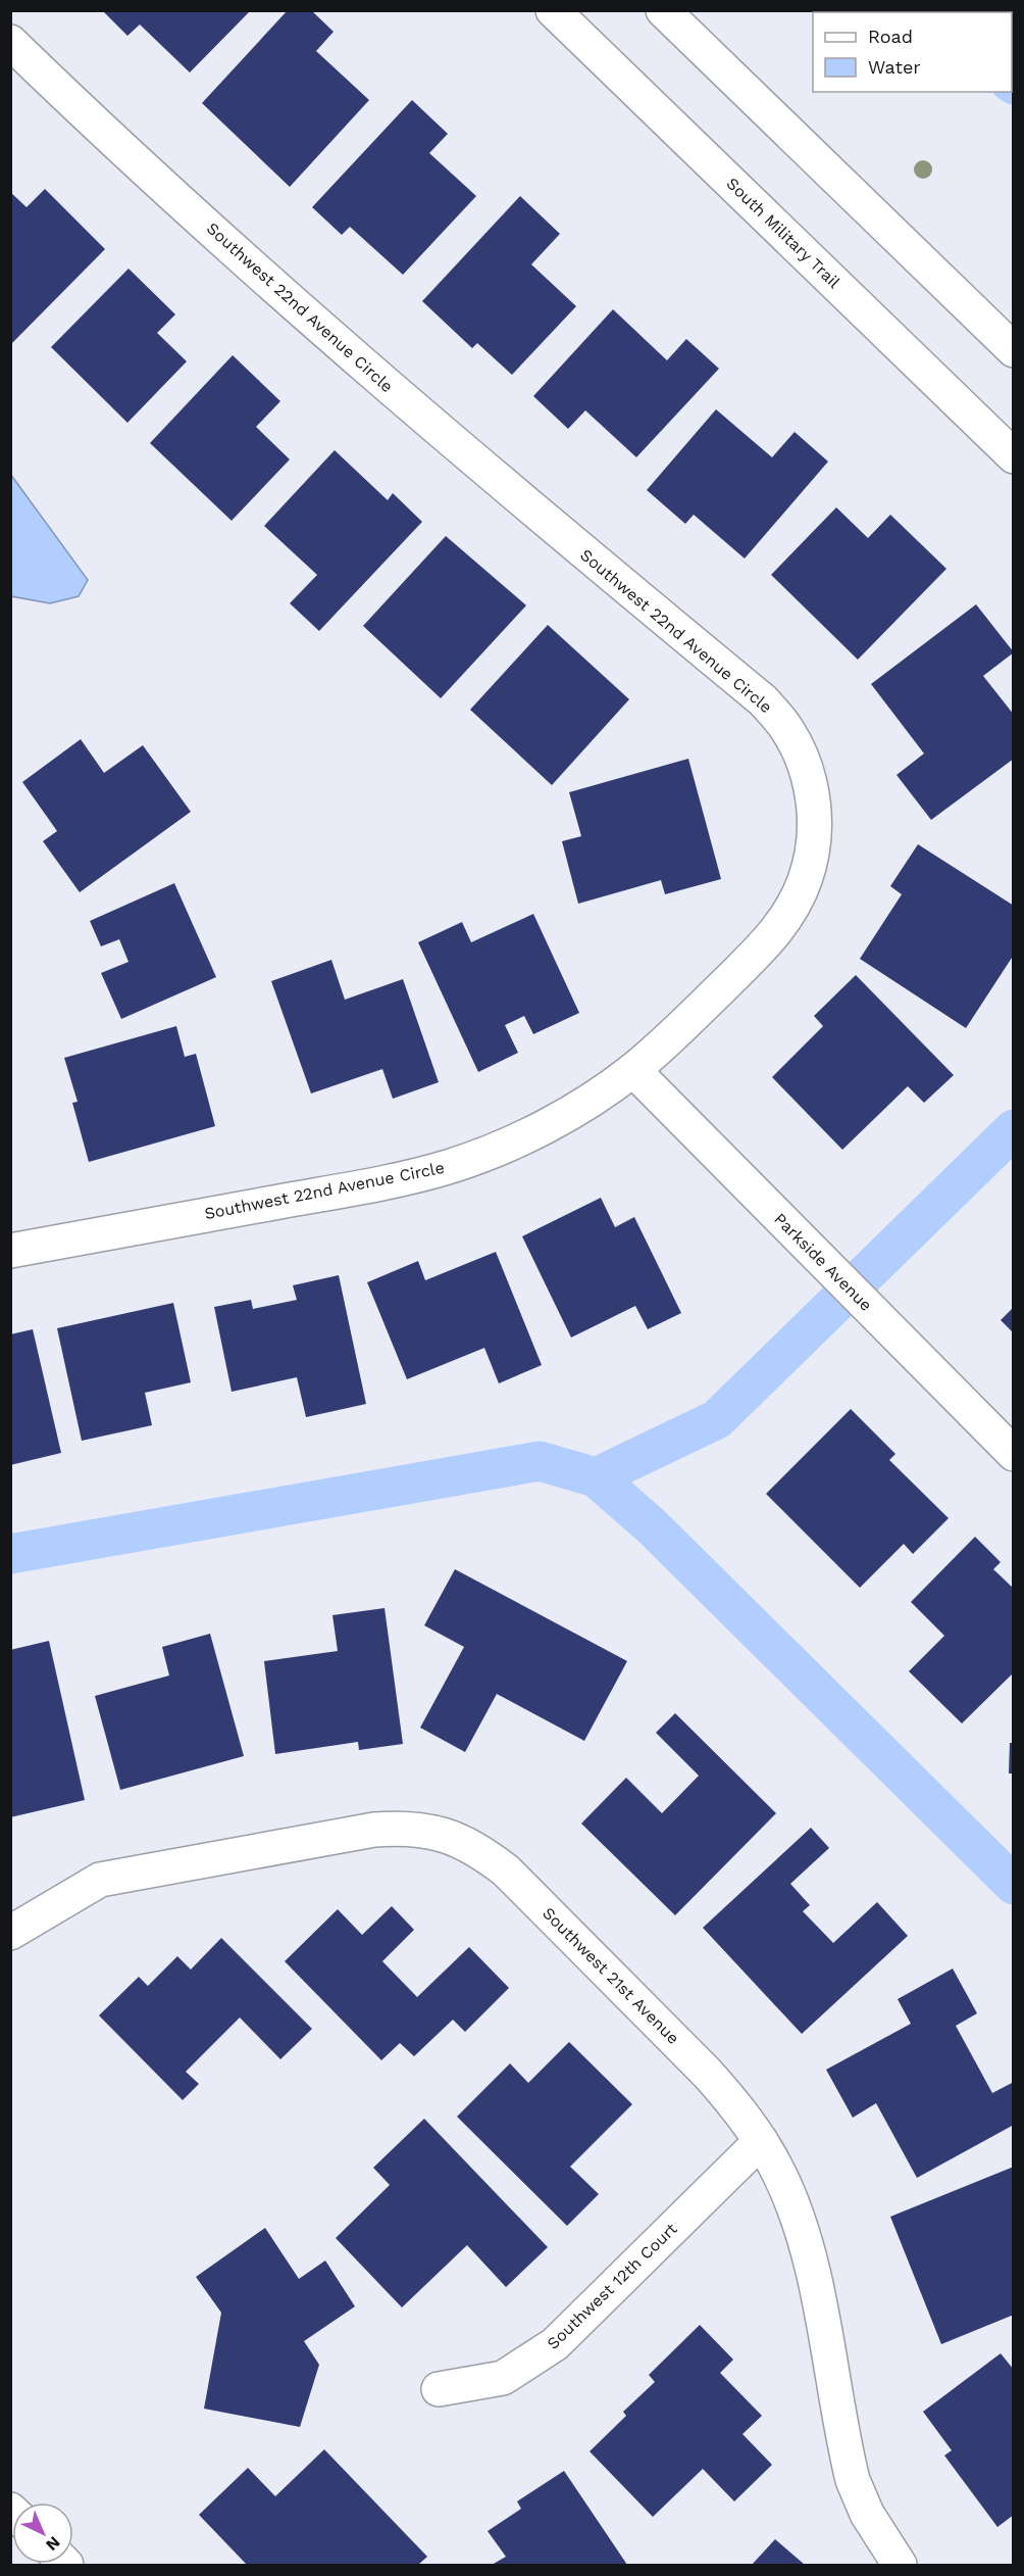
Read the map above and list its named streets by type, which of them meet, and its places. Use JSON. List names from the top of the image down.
{
  "streets": {
    "street": [
      "South Military Trail",
      "Southwest 22nd Avenue Circle",
      "Parkside Avenue",
      "Southwest 21st Avenue",
      "Southwest 12th Court"
    ]
  },
  "crossings": [
    ["Southwest 22nd Avenue Circle", "Parkside Avenue"],
    ["Southwest 21st Avenue", "Southwest 12th Court"]
  ],
  "legend": ["Road", "Water"],
  "north": "bottom right"
}
